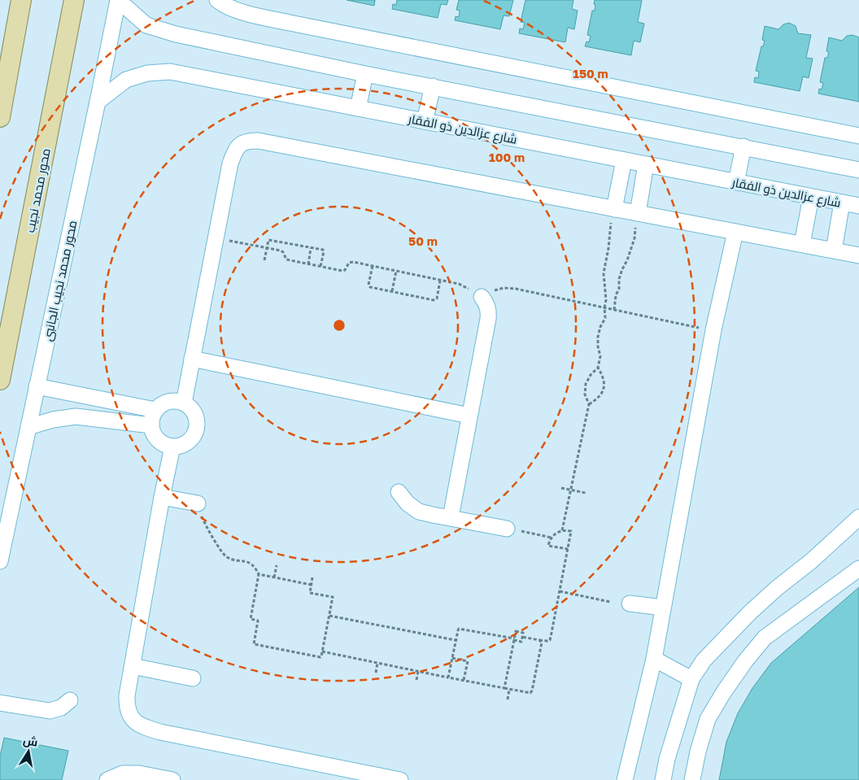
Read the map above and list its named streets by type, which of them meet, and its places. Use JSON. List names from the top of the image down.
{
  "streets": {
    "main road": ["محور محمد نجيب"],
    "street": ["شارع عزالدين ذو الفقار", "محور محمد نجيب الجانبى"]
  },
  "crossings": [
    ["شارع عزالدين ذو الفقار", "محور محمد نجيب الجانبى"]
  ],
  "north": "top",
  "rings": ["150 m", "100 m", "50 m"]
}
